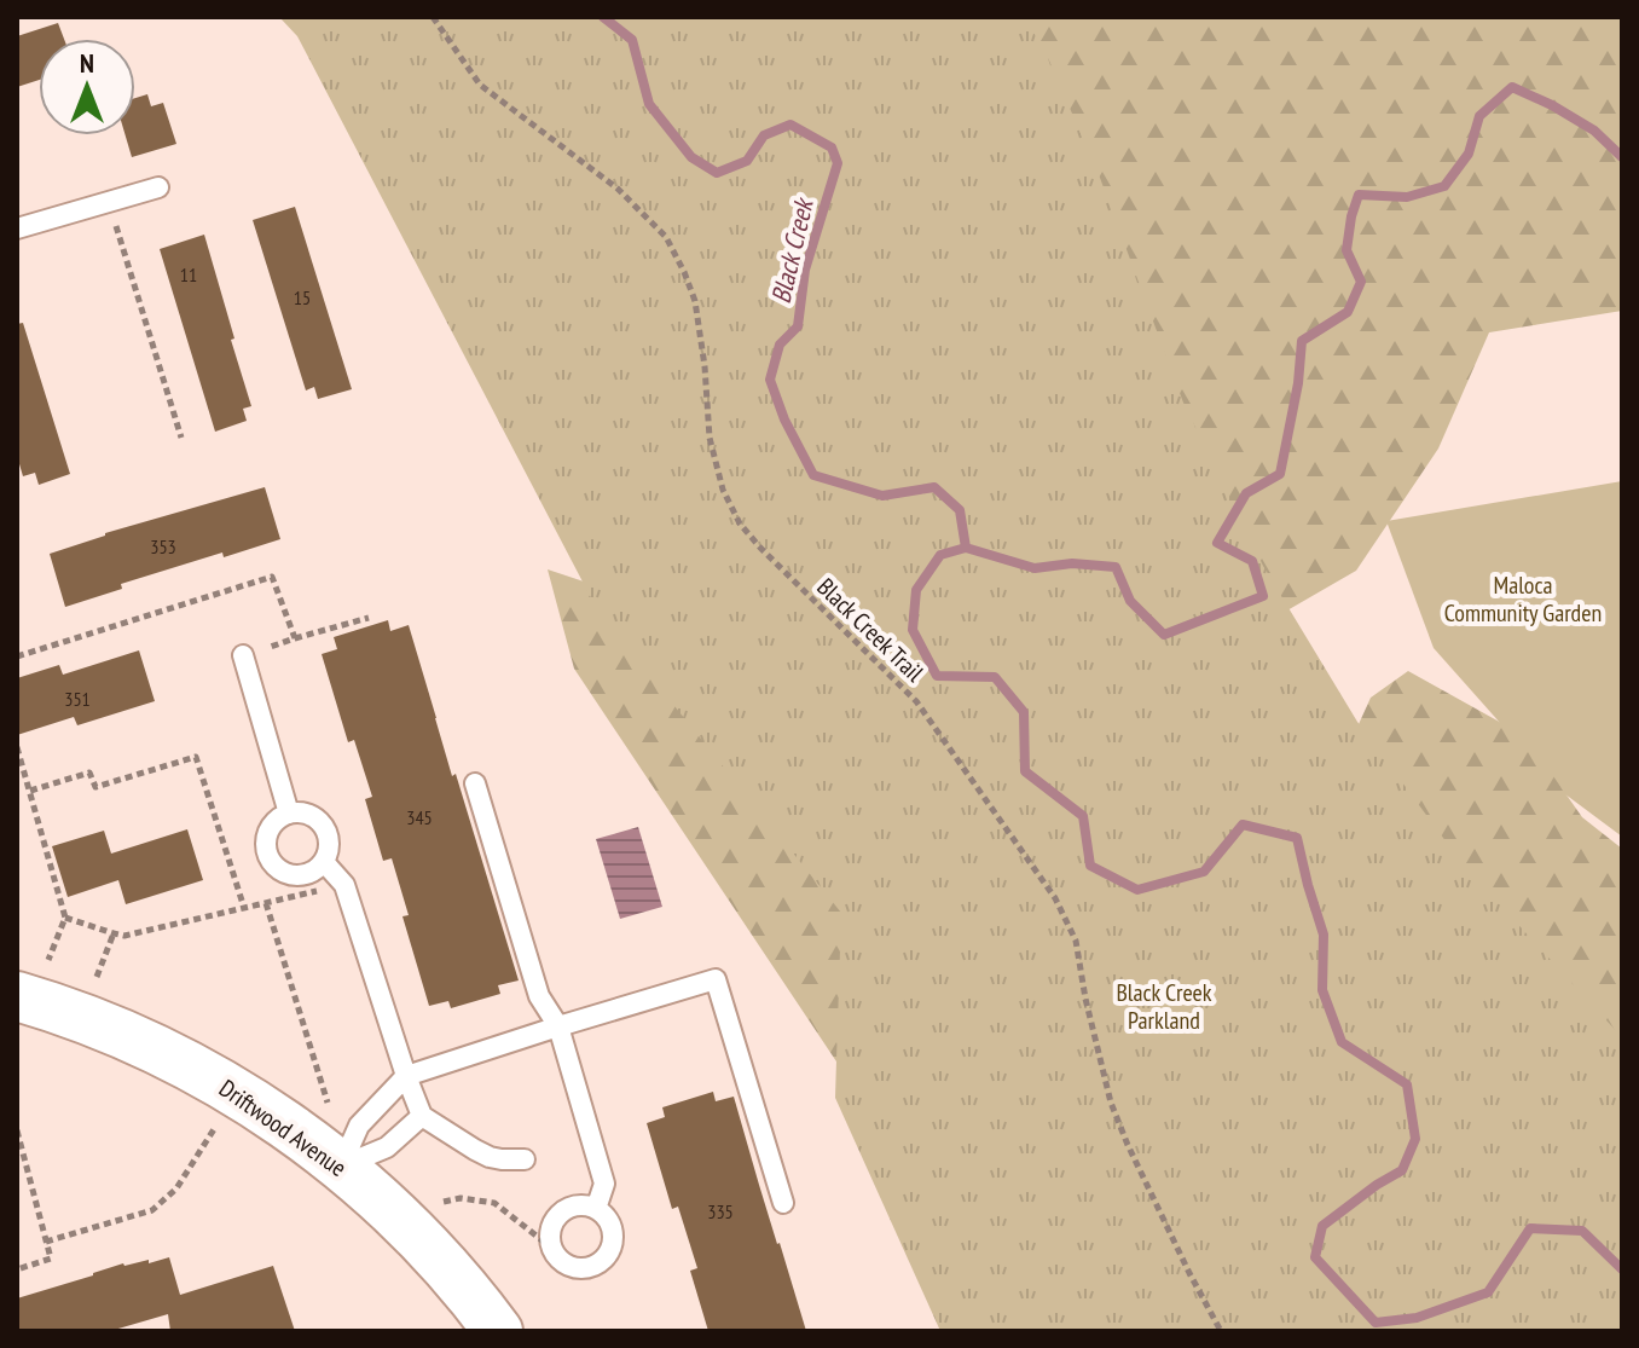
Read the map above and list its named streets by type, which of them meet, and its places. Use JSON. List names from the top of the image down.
{
  "streets": {
    "street": ["Driftwood Avenue"],
    "path": ["Black Creek Trail"]
  },
  "water": ["Black Creek"],
  "parks": ["Maloca Community Garden", "Black Creek Parkland"],
  "house_numbers": [
    "11",
    "15",
    "353",
    "351",
    "345",
    "335"
  ],
  "north": "top"
}
